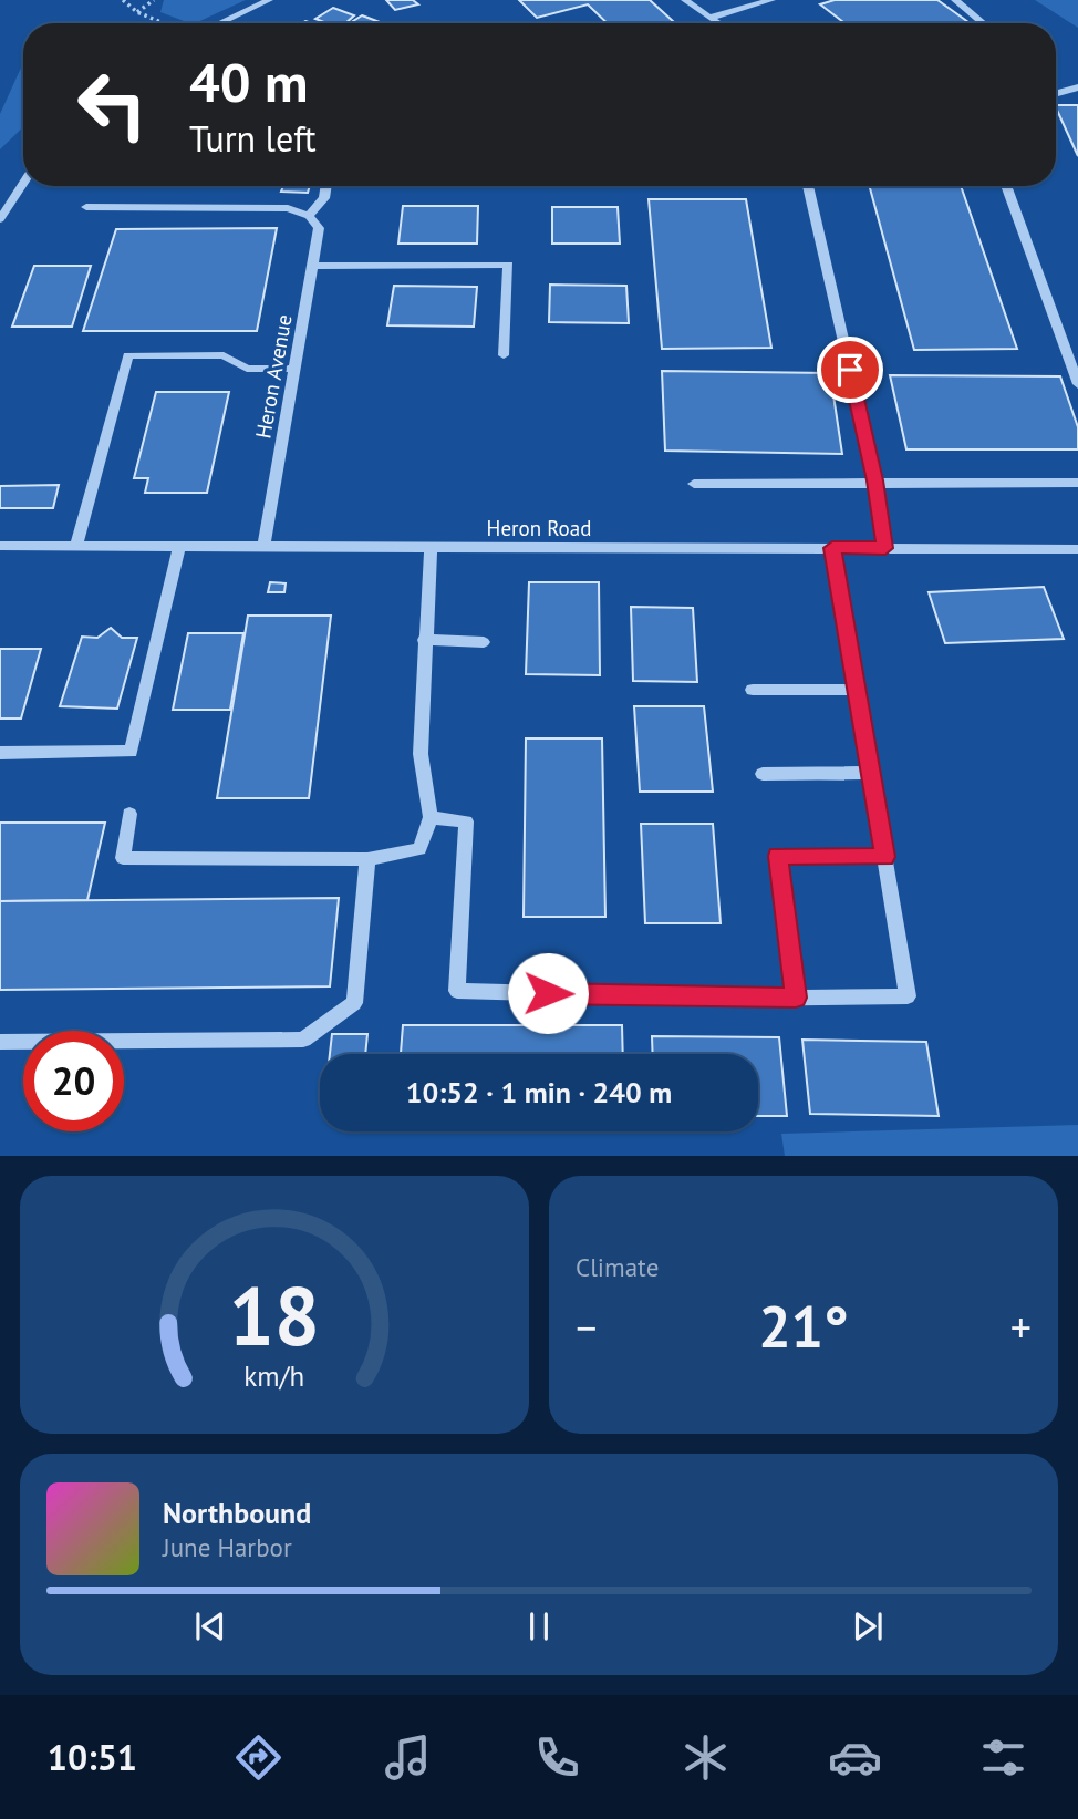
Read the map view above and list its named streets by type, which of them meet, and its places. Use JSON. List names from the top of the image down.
{
  "streets": {
    "street": ["Heron Avenue", "Heron Road"]
  },
  "crossings": [
    ["Heron Avenue", "Heron Road"]
  ],
  "page": {
    "turn": ["40 m", "Turn left"],
    "limit": "20",
    "trip": "10:52 · 1 min · 240 m",
    "tile": "Climate",
    "heat": ["−", "21°", "+"],
    "song": ["Northbound", "June Harbor"],
    "tabs": "10:51",
    "gauge": ["18", "km/h"]
  }
}
